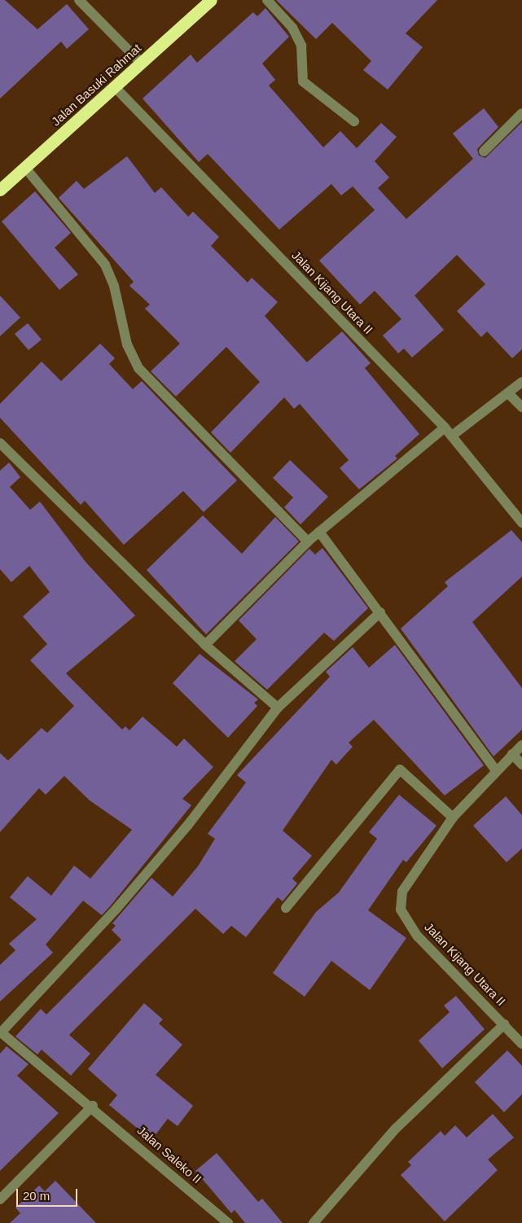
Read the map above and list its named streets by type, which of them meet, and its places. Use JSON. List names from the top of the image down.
{
  "streets": {
    "highway": ["Jalan Basuki Rahmat"],
    "street": ["Jalan Kijang Utara II", "Jalan Saleko II"]
  },
  "crossings": [
    ["Jalan Basuki Rahmat", "Jalan Kijang Utara II"]
  ],
  "scale_bar": "20 m"
}
